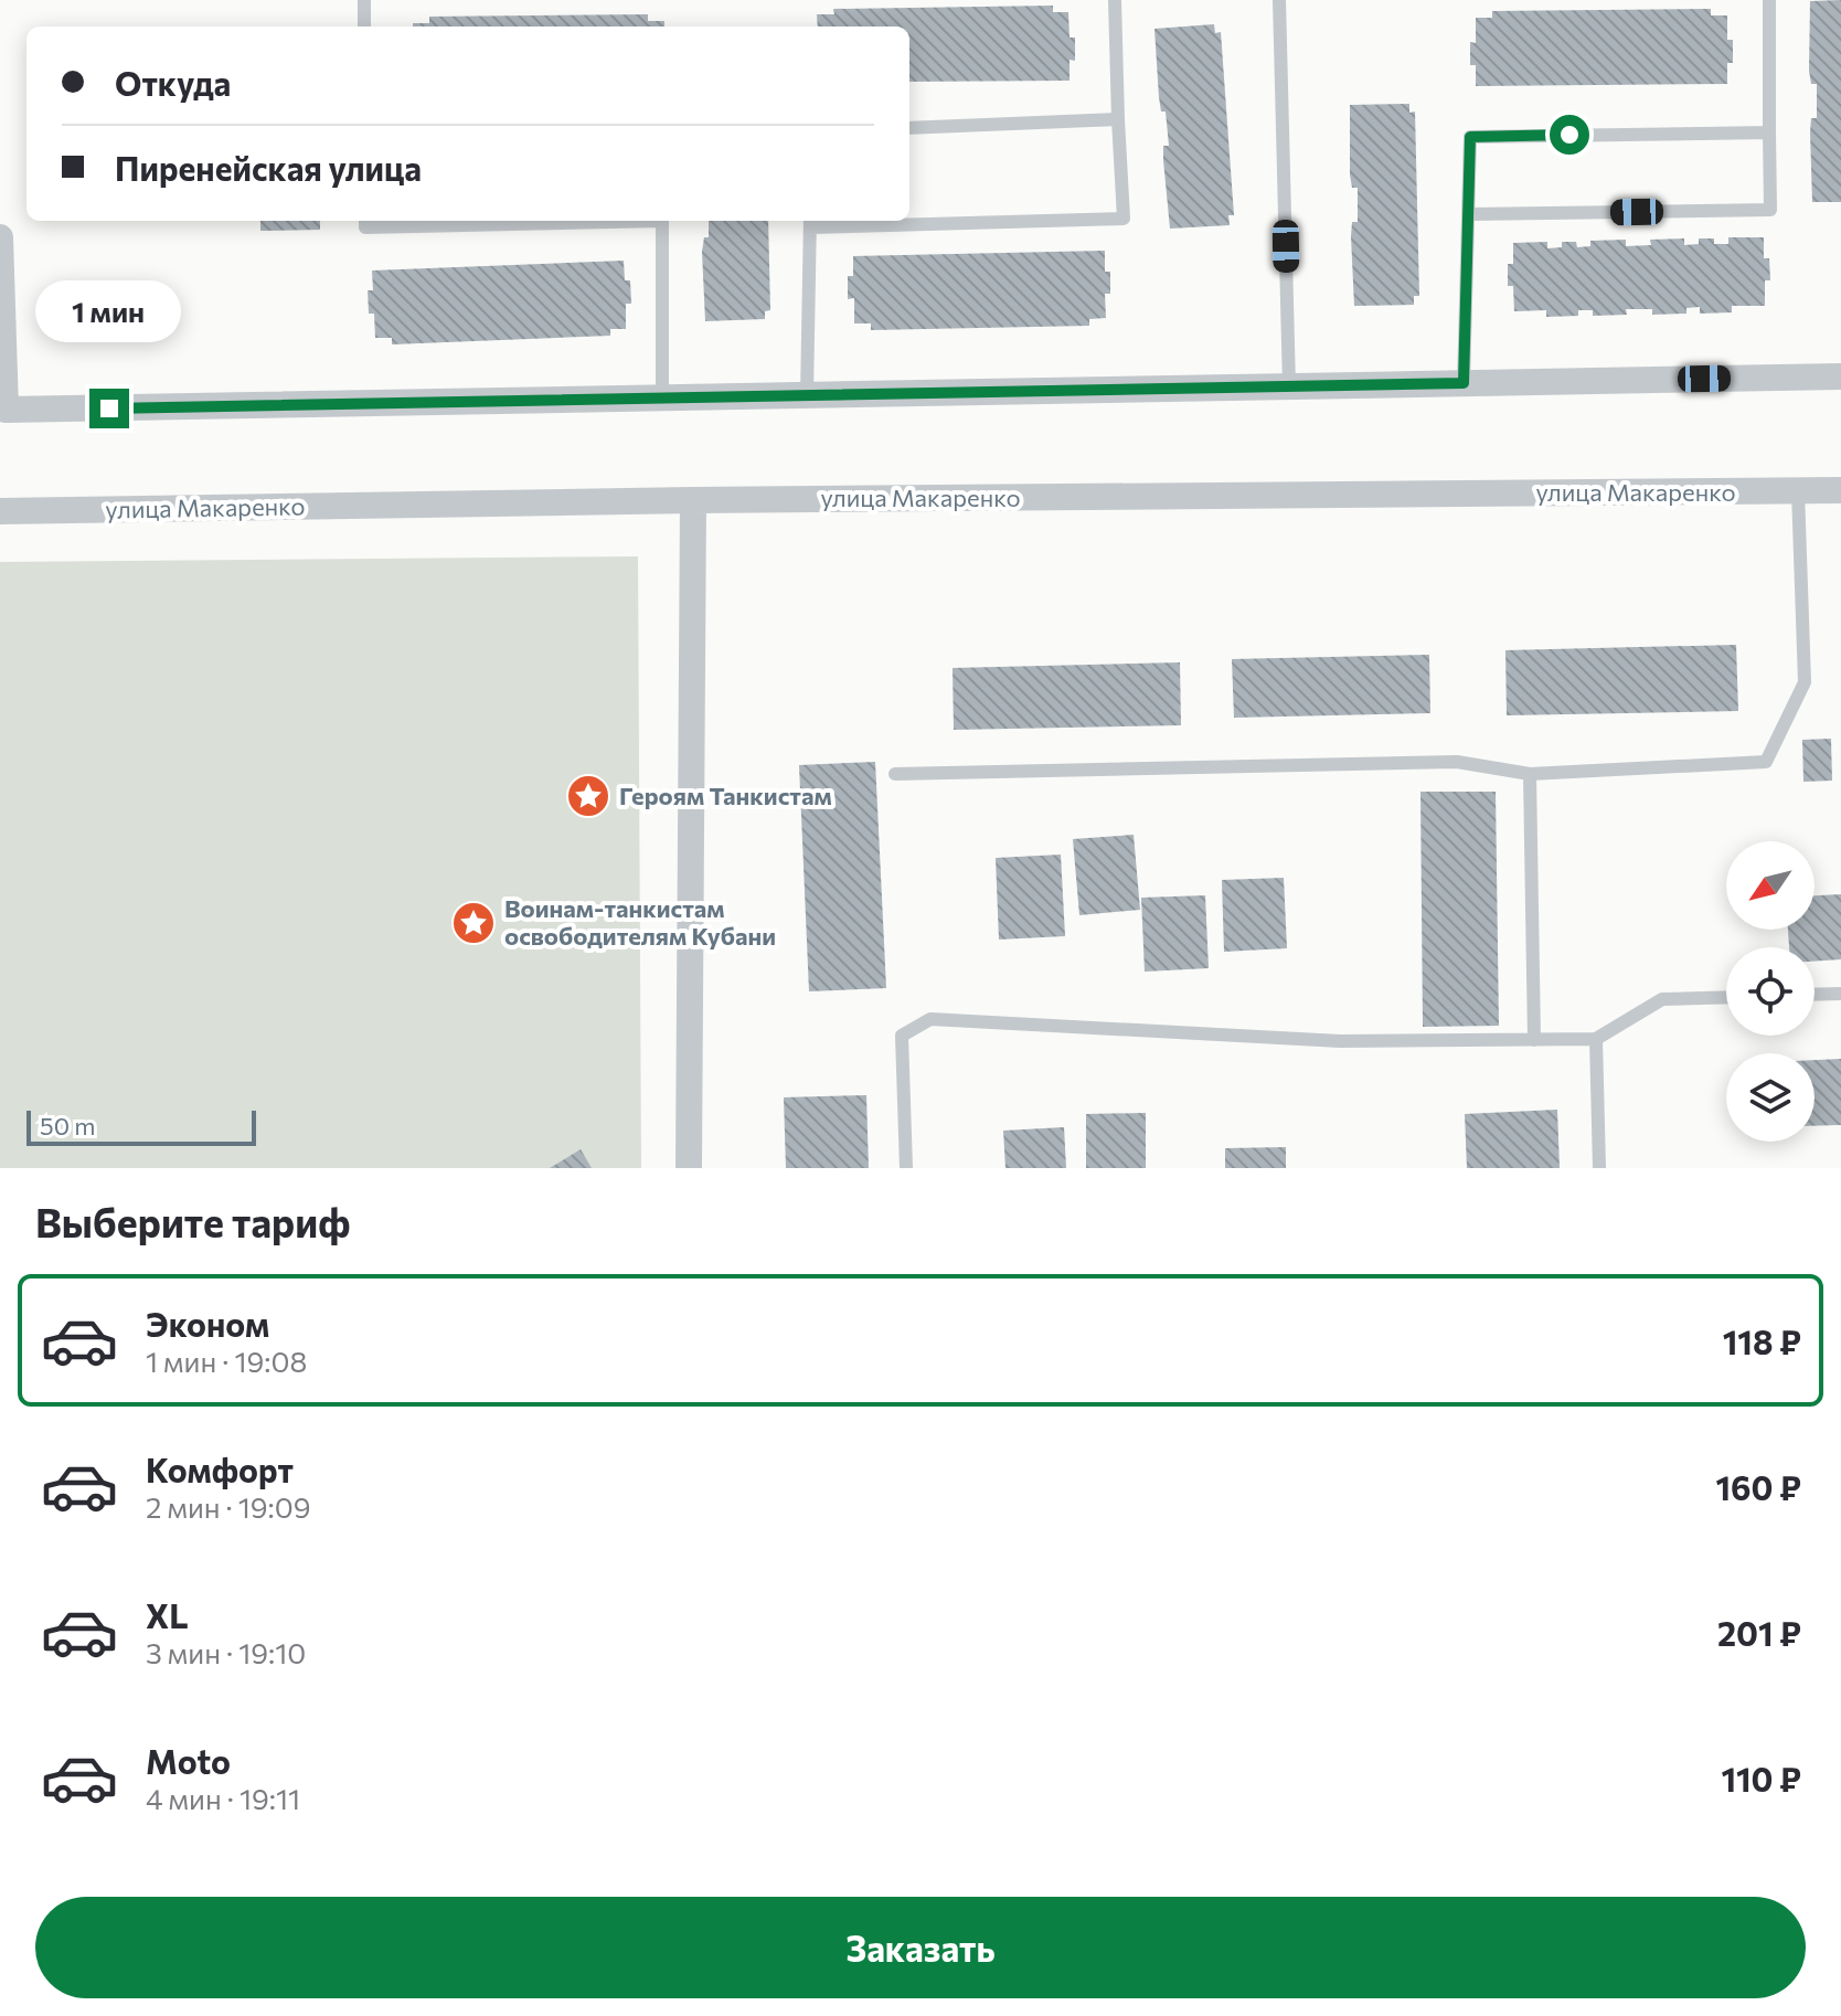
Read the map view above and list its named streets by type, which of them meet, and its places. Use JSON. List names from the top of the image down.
{
  "streets": {
    "street": ["улица Макаренко"]
  },
  "places": {
    "place": ["Героям Танкистам", "Воинам-танкистам освободителям Кубани"]
  },
  "scale_bar": "50 m",
  "north": "bottom left",
  "page": {
    "banner": ["Откуда", "Пиренейская улица"],
    "bubble": "1 мин",
    "scale": "50 m",
    "heading": "Выберите тариф",
    "list": [
      {
        "name": "Эконом",
        "note": "1 мин · 19:08",
        "value": "118 ₽"
      },
      {
        "name": "Комфорт",
        "note": "2 мин · 19:09",
        "value": "160 ₽"
      },
      {
        "name": "XL",
        "note": "3 мин · 19:10",
        "value": "201 ₽"
      },
      {
        "name": "Moto",
        "note": "4 мин · 19:11",
        "value": "110 ₽"
      }
    ],
    "buttons": "Заказать"
  }
}
